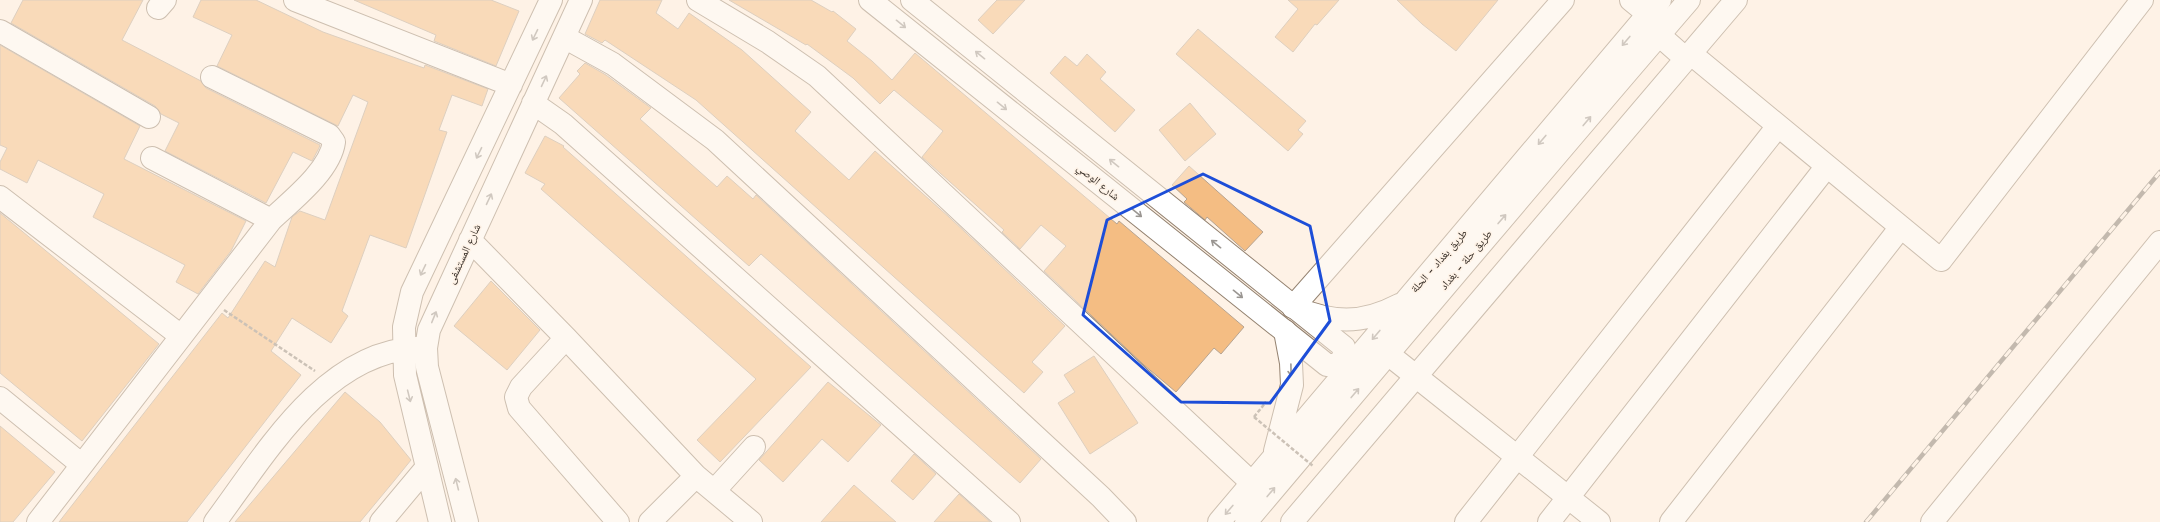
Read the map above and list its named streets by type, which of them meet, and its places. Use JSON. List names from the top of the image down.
{
  "streets": {
    "street": [
      "شارع الوصي",
      "شارع المستشفى",
      "طريق حلة - بغداد",
      "طريق بغداد - الحلة"
    ]
  }
}
